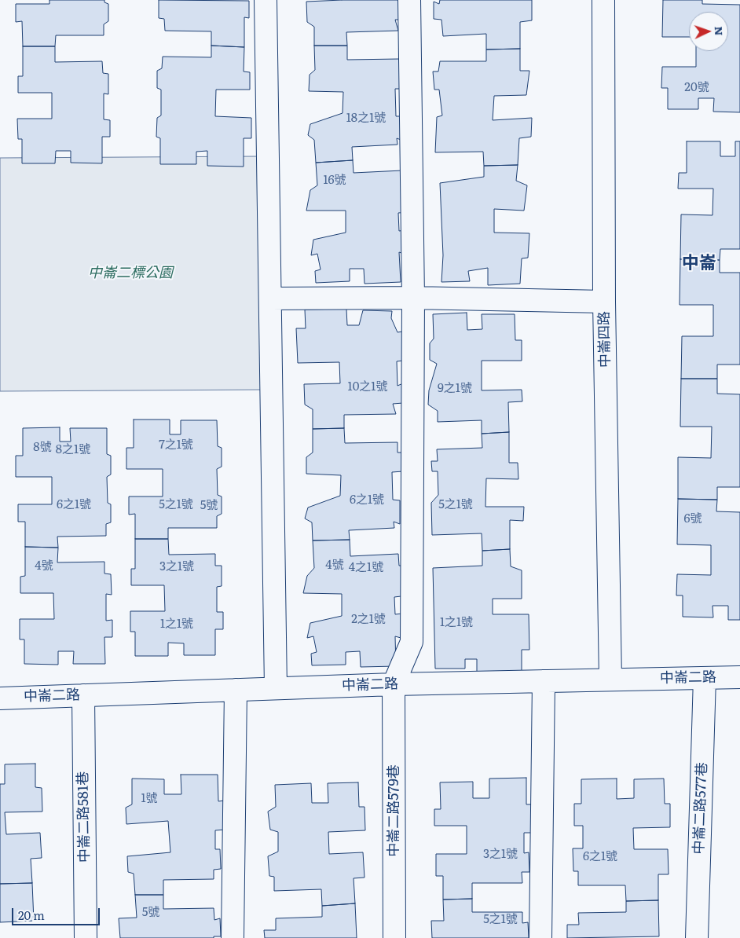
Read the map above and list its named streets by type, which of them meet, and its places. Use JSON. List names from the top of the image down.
{
  "streets": {
    "street": [
      "中崙四路",
      "中崙二路",
      "中崙二路577巷",
      "中崙二路579巷",
      "中崙二路581巷"
    ]
  },
  "crossings": [
    ["中崙四路", "中崙二路"],
    ["中崙二路", "中崙二路577巷"],
    ["中崙二路", "中崙二路579巷"],
    ["中崙二路", "中崙二路581巷"]
  ],
  "districts": ["中崙"],
  "parks": ["中崙二標公園"],
  "house_numbers": [
    "20號",
    "18之1號",
    "16號",
    "10之1號",
    "9之1號",
    "7之1號",
    "8號",
    "8之1號",
    "6之1號",
    "6之1號",
    "5之1號",
    "5之1號",
    "5號",
    "6號",
    "4號",
    "4號",
    "3之1號",
    "4之1號",
    "2之1號",
    "1之1號",
    "1之1號",
    "1號",
    "3之1號",
    "6之1號",
    "5號",
    "5之1號"
  ],
  "scale_bar": "20 m",
  "north": "right"
}
